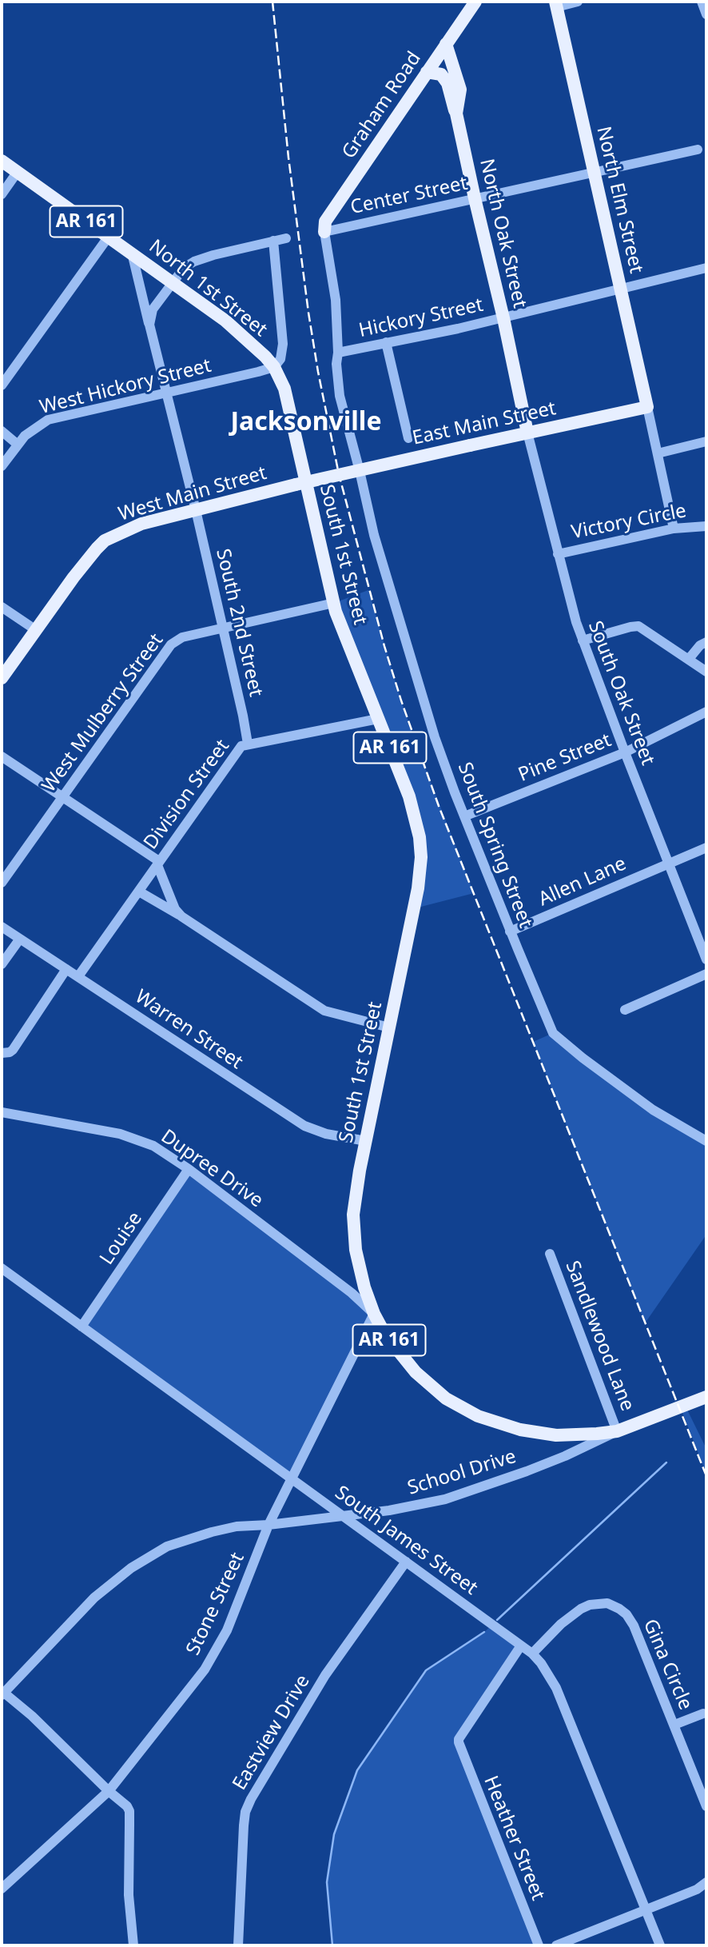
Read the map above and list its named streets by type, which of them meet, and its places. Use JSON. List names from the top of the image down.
{
  "streets": {
    "main road": [
      "Graham Road",
      "North Elm Street",
      "AR 161",
      "North Oak Street",
      "North 1st Street",
      "East Main Street",
      "West Main Street",
      "South 1st Street"
    ],
    "street": [
      "Center Street",
      "Hickory Street",
      "West Hickory Street",
      "Victory Circle",
      "South 2nd Street",
      "South Oak Street",
      "West Mulberry Street",
      "Pine Street",
      "Division Street",
      "South Spring Street",
      "Allen Lane",
      "Warren Street",
      "Dupree Drive",
      "Louise",
      "Sandlewood Lane",
      "School Drive",
      "South James Street",
      "Stone Street",
      "Gina Circle",
      "Eastview Drive",
      "Heather Street"
    ]
  },
  "crossings": [
    ["Graham Road", "Center Street"],
    ["Graham Road", "North Oak Street"],
    ["Graham Road", "South Spring Street"],
    ["Center Street", "North Elm Street"],
    ["Center Street", "North Oak Street"],
    ["Center Street", "South Spring Street"],
    ["North Elm Street", "Hickory Street"],
    ["North Elm Street", "East Main Street"],
    ["North Oak Street", "Hickory Street"],
    ["North Oak Street", "East Main Street"],
    ["North Oak Street", "South Oak Street"],
    ["North 1st Street", "West Hickory Street"],
    ["North 1st Street", "South 1st Street"],
    ["North 1st Street", "South 2nd Street"],
    ["Hickory Street", "South Spring Street"],
    ["West Hickory Street", "South 2nd Street"],
    ["East Main Street", "West Main Street"],
    ["East Main Street", "South Oak Street"],
    ["West Main Street", "South 2nd Street"],
    ["Victory Circle", "South Oak Street"],
    ["South 1st Street", "West Mulberry Street"],
    ["South 1st Street", "Division Street"],
    ["South 1st Street", "Warren Street"],
    ["South 1st Street", "Dupree Drive"],
    ["South 1st Street", "Sandlewood Lane"],
    ["South 1st Street", "School Drive"],
    ["South 1st Street", "Stone Street"],
    ["South 2nd Street", "West Mulberry Street"],
    ["South 2nd Street", "Division Street"],
    ["South Oak Street", "Pine Street"],
    ["South Oak Street", "Allen Lane"],
    ["Pine Street", "South Spring Street"],
    ["Division Street", "Warren Street"],
    ["South Spring Street", "Allen Lane"],
    ["Dupree Drive", "Louise"],
    ["Dupree Drive", "Stone Street"],
    ["Louise", "South James Street"],
    ["Sandlewood Lane", "School Drive"],
    ["School Drive", "South James Street"],
    ["School Drive", "Stone Street"],
    ["South James Street", "Stone Street"],
    ["South James Street", "Gina Circle"],
    ["South James Street", "Eastview Drive"],
    ["South James Street", "Heather Street"]
  ],
  "districts": ["Jacksonville"]
}
